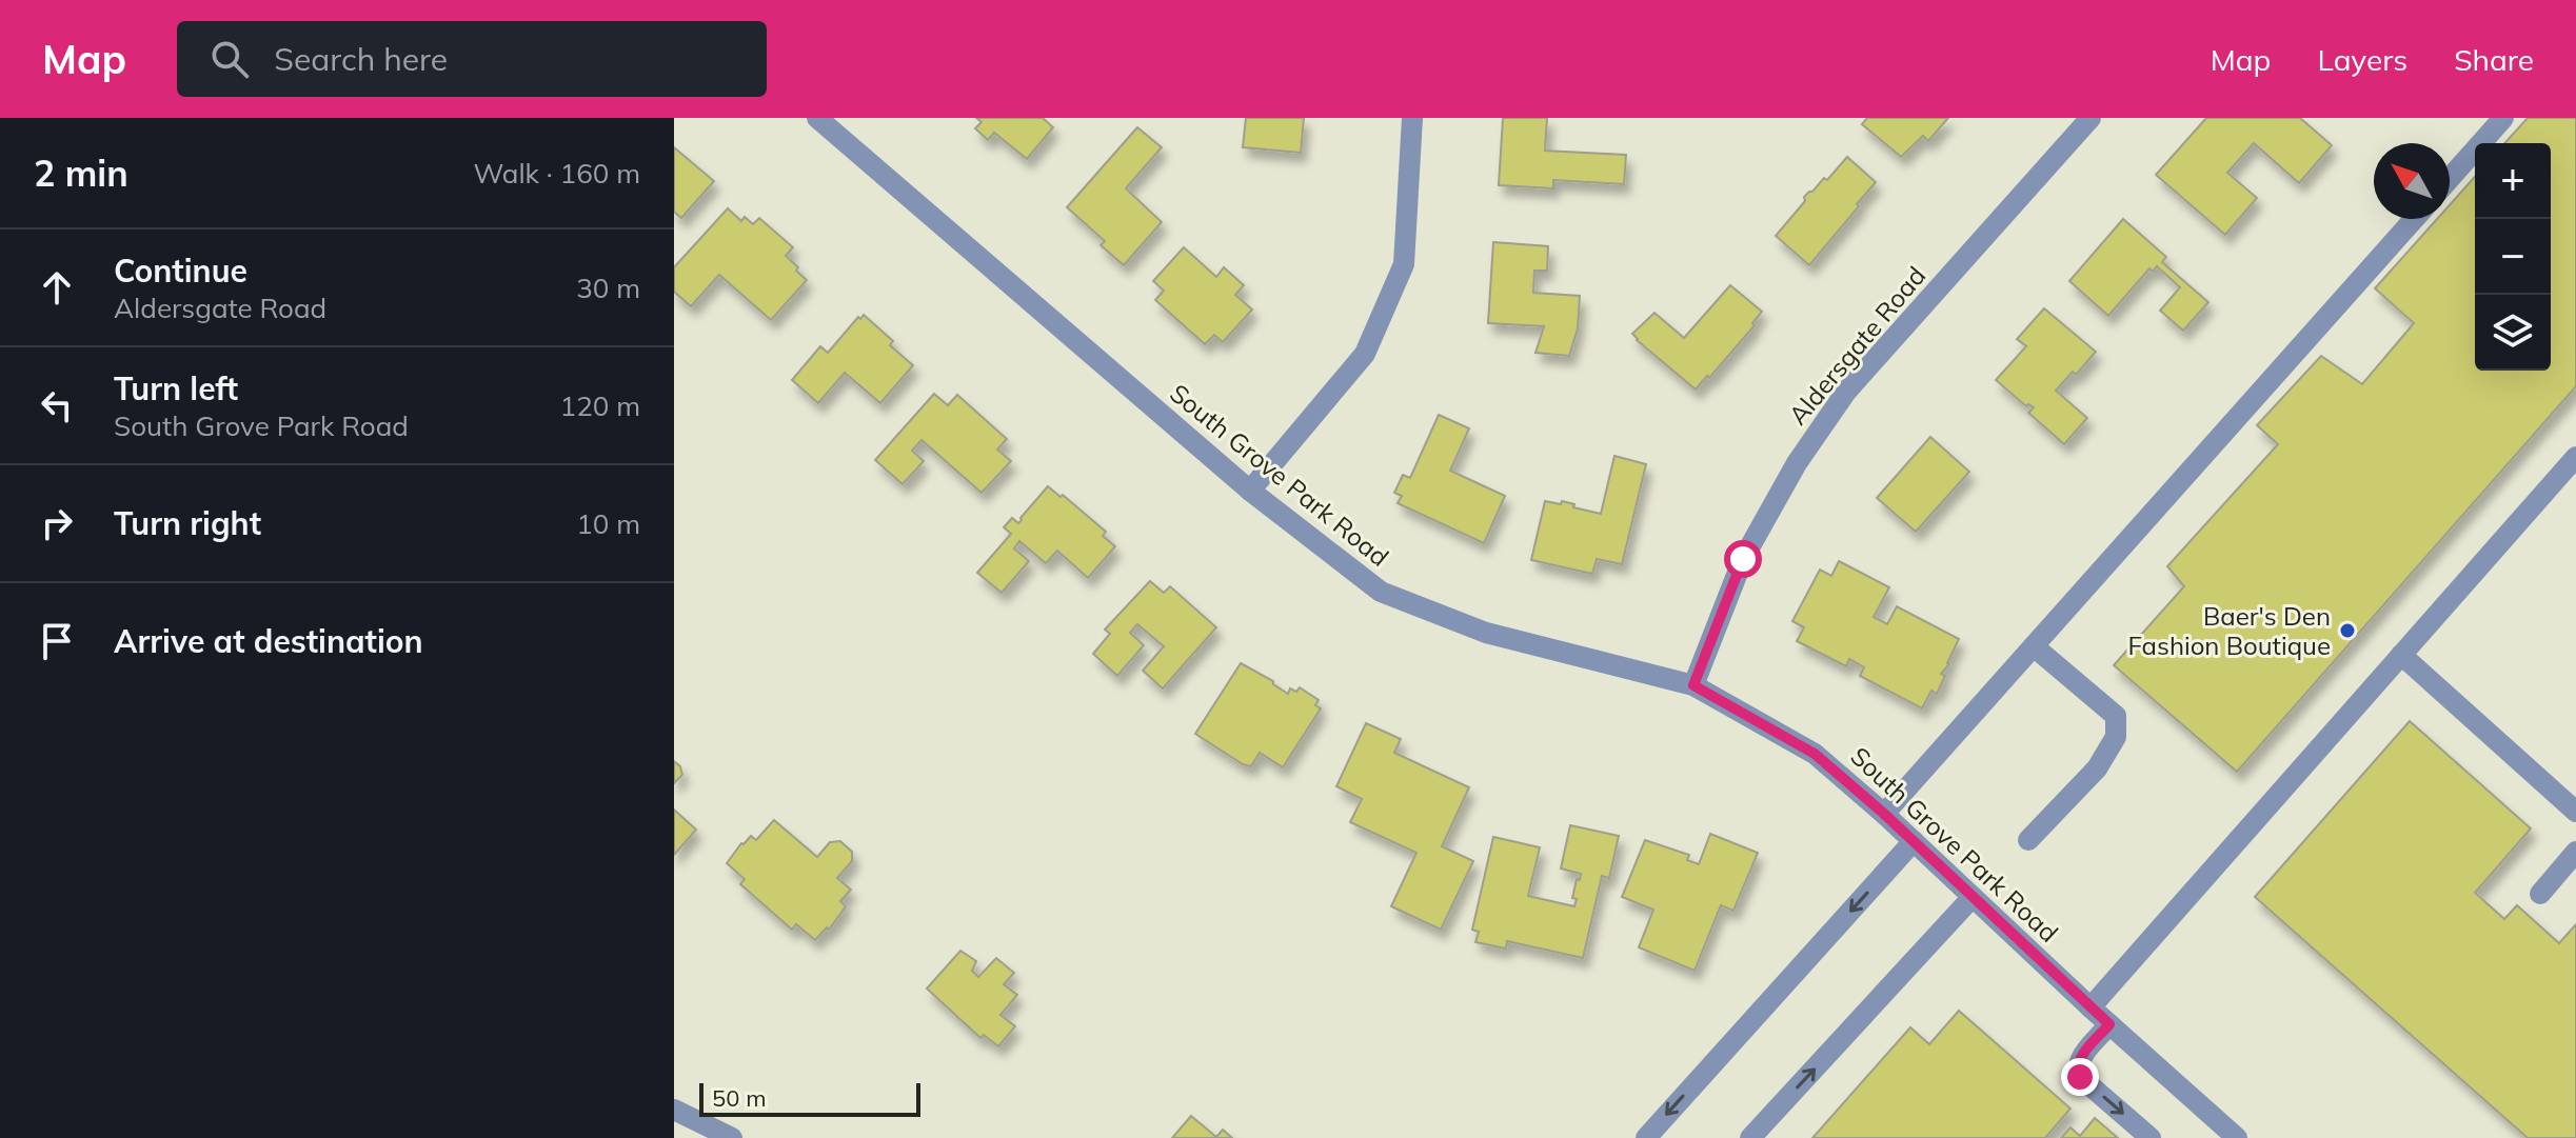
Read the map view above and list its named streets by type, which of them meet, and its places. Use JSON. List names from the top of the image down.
{
  "streets": {
    "street": ["Aldersgate Road", "South Grove Park Road"]
  },
  "crossings": [
    ["Aldersgate Road", "South Grove Park Road"]
  ],
  "places": ["Baer's Den Fashion Boutique"],
  "scale_bar": "50 m",
  "north": "top left",
  "page": {
    "header": "Map",
    "search": "Search here",
    "nav": ["Map", "Layers", "Share"],
    "heading": ["2 min", "Walk · 160 m"],
    "map_buttons": ["+", "−"],
    "list": [
      ["Continue", "Aldersgate Road", "30 m"],
      ["Turn left", "South Grove Park Road", "120 m"],
      ["Turn right", "10 m"],
      "Arrive at destination"
    ],
    "scale": "50 m"
  }
}
